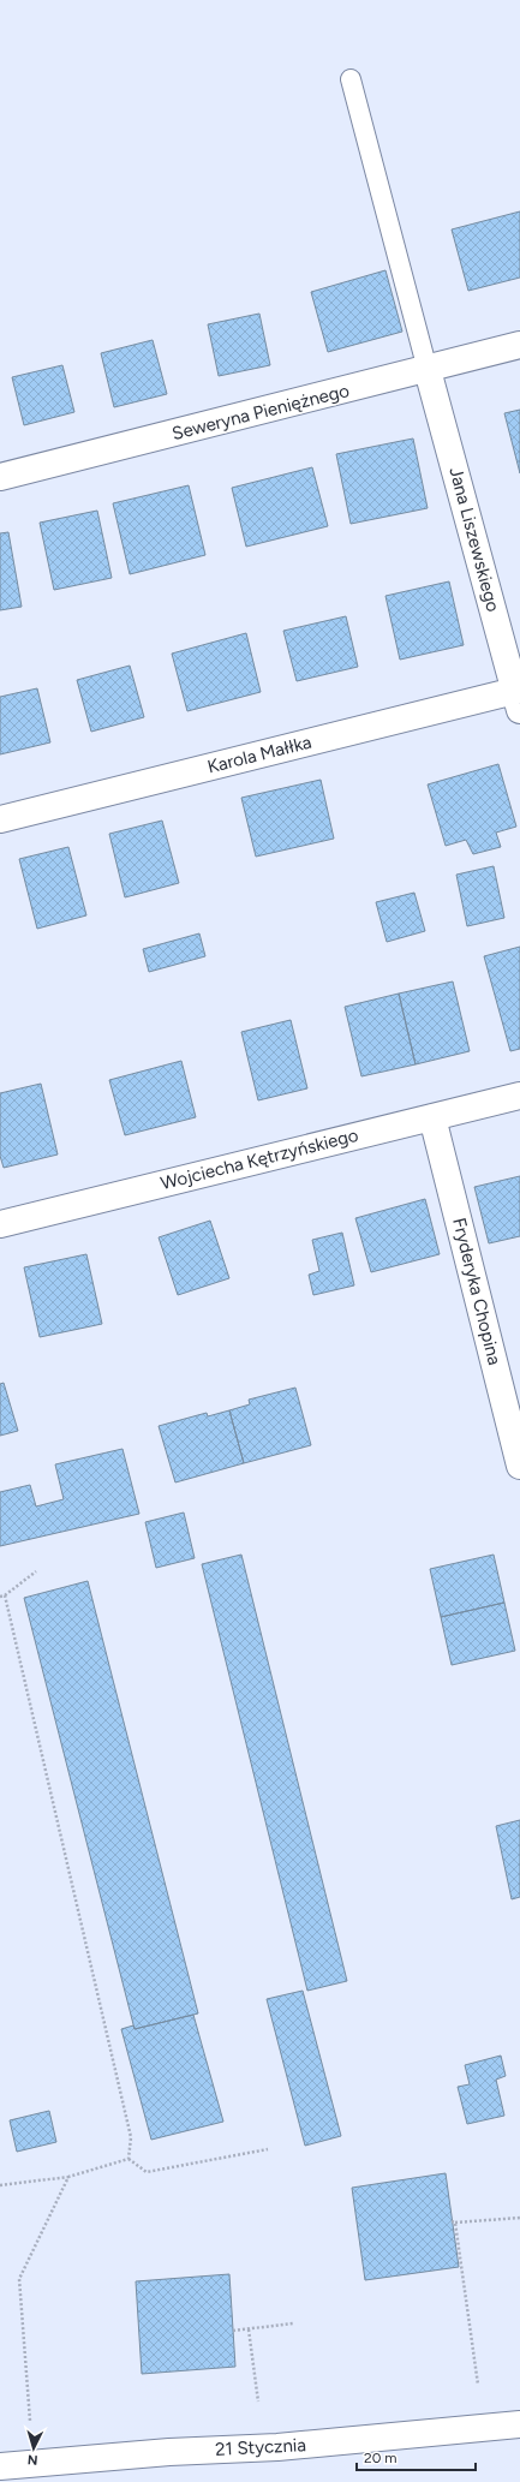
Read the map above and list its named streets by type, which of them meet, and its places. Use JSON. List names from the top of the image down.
{
  "streets": {
    "street": [
      "Seweryna Pieniężnego",
      "Jana Liszewskiego",
      "Karola Małłka",
      "Wojciecha Kętrzyńskiego",
      "Fryderyka Chopina",
      "21 Stycznia"
    ]
  },
  "crossings": [
    ["Seweryna Pieniężnego", "Jana Liszewskiego"],
    ["Jana Liszewskiego", "Karola Małłka"],
    ["Wojciecha Kętrzyńskiego", "Fryderyka Chopina"]
  ],
  "scale_bar": "20 m",
  "north": "bottom"
}
